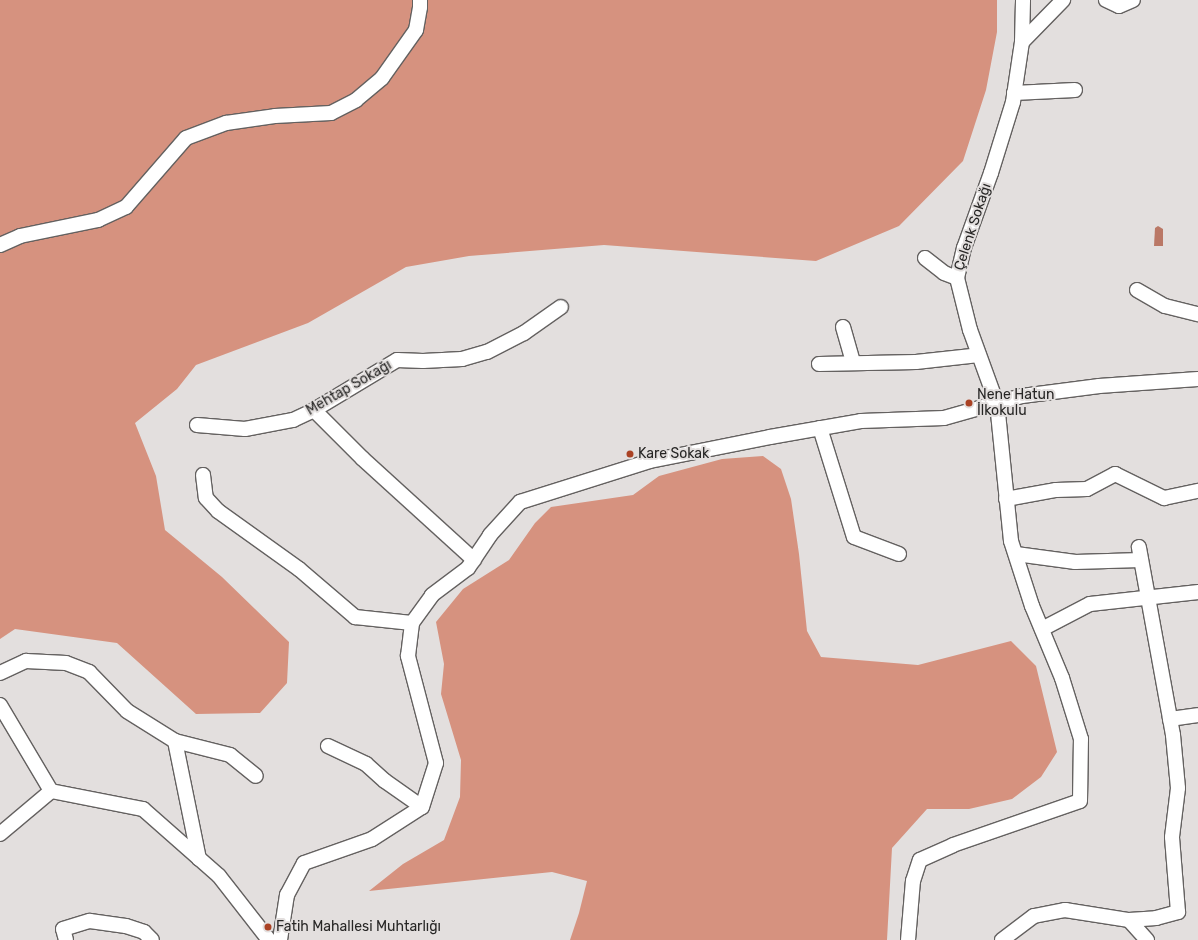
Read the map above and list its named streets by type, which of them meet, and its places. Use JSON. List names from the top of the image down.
{
  "streets": {
    "street": ["Çelenk Sokağı", "Mehtap Sokağı"]
  },
  "places": ["Nene Hatun İlkokulu", "Kare Sokak", "Fatih Mahallesi Muhtarlığı"]
}
